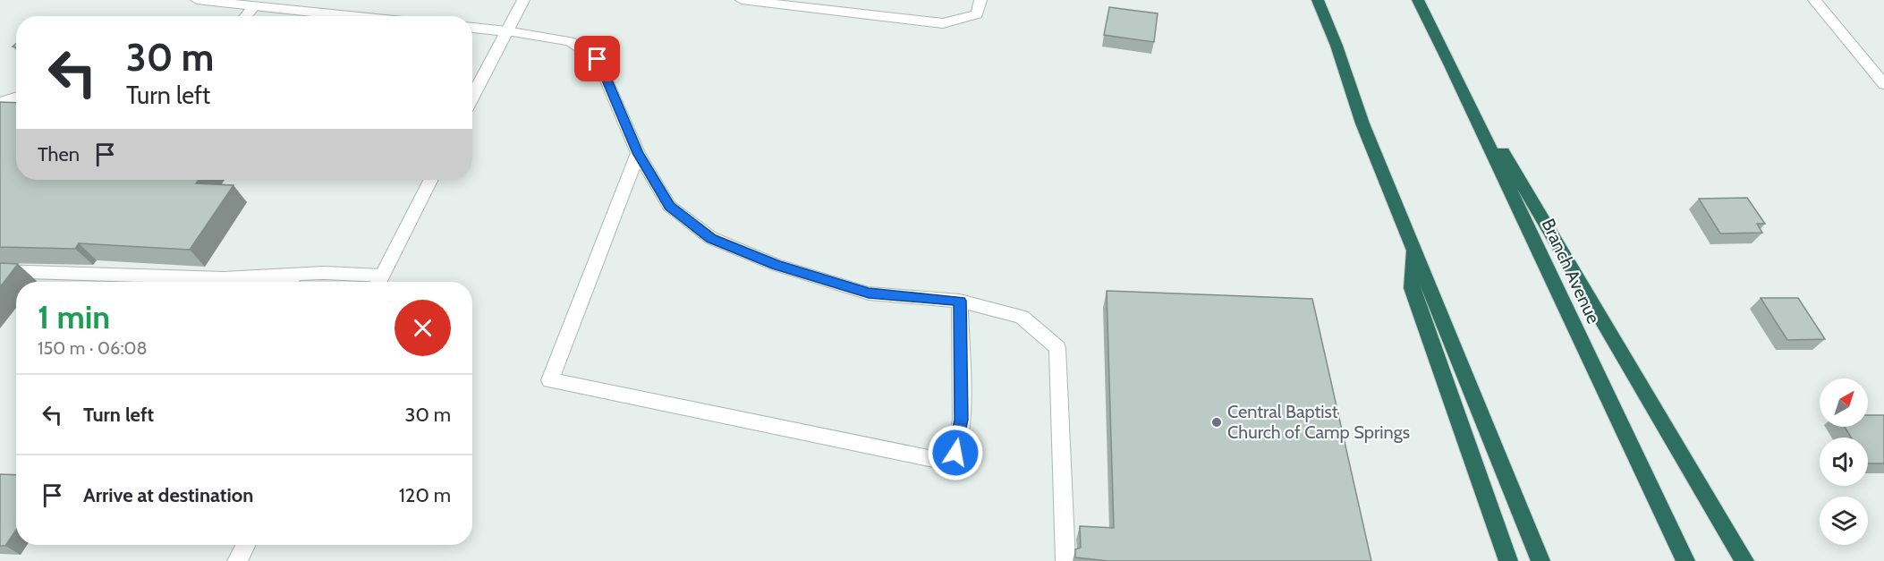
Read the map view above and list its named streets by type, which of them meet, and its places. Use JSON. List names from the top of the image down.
{
  "streets": {
    "highway": ["Branch Avenue"]
  },
  "places": ["Central Baptist Church of Camp Springs"],
  "north": "top right",
  "page": {
    "turn": ["30 m", "Turn left"],
    "then": "Then",
    "heading": ["1 min", "150 m · 06:08"],
    "list": [
      {
        "name": "Turn left",
        "value": "30 m"
      },
      {
        "name": "Arrive at destination",
        "value": "120 m"
      }
    ]
  }
}
